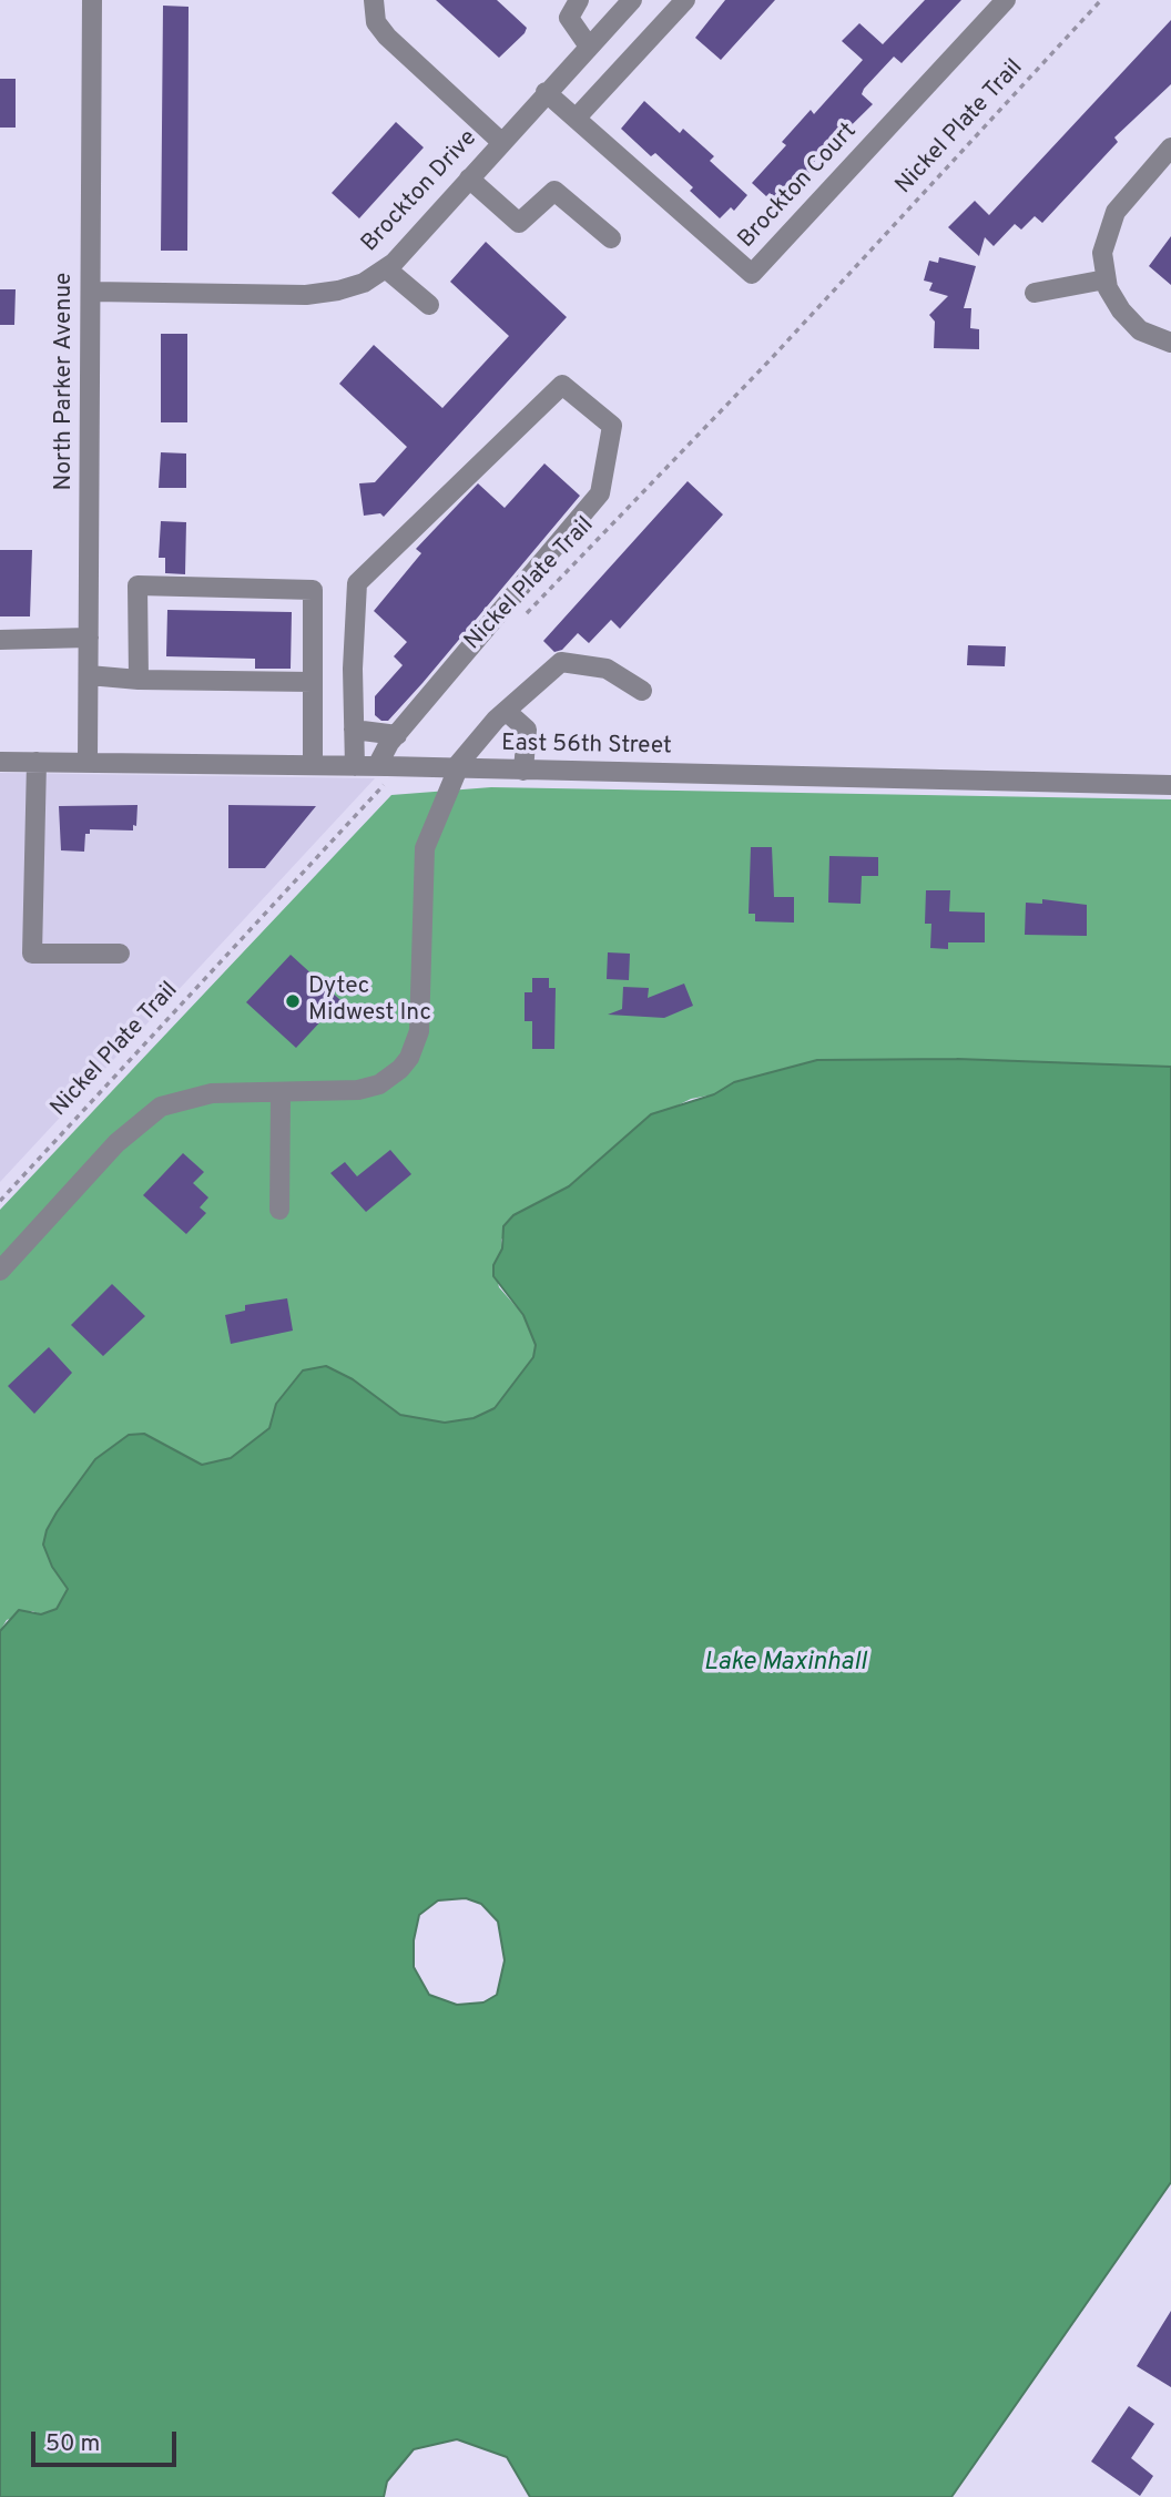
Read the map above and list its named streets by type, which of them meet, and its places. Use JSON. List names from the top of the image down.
{
  "streets": {
    "street": [
      "Brockton Court",
      "Brockton Drive",
      "North Parker Avenue",
      "East 56th Street"
    ],
    "path": ["Nickel Plate Trail"]
  },
  "crossings": [
    ["Nickel Plate Trail", "East 56th Street"],
    ["Brockton Court", "Brockton Drive"],
    ["Brockton Drive", "North Parker Avenue"],
    ["North Parker Avenue", "East 56th Street"]
  ],
  "water": ["Lake Maxinhall"],
  "places": ["Dytec Midwest Inc"],
  "scale_bar": "50 m"
}
